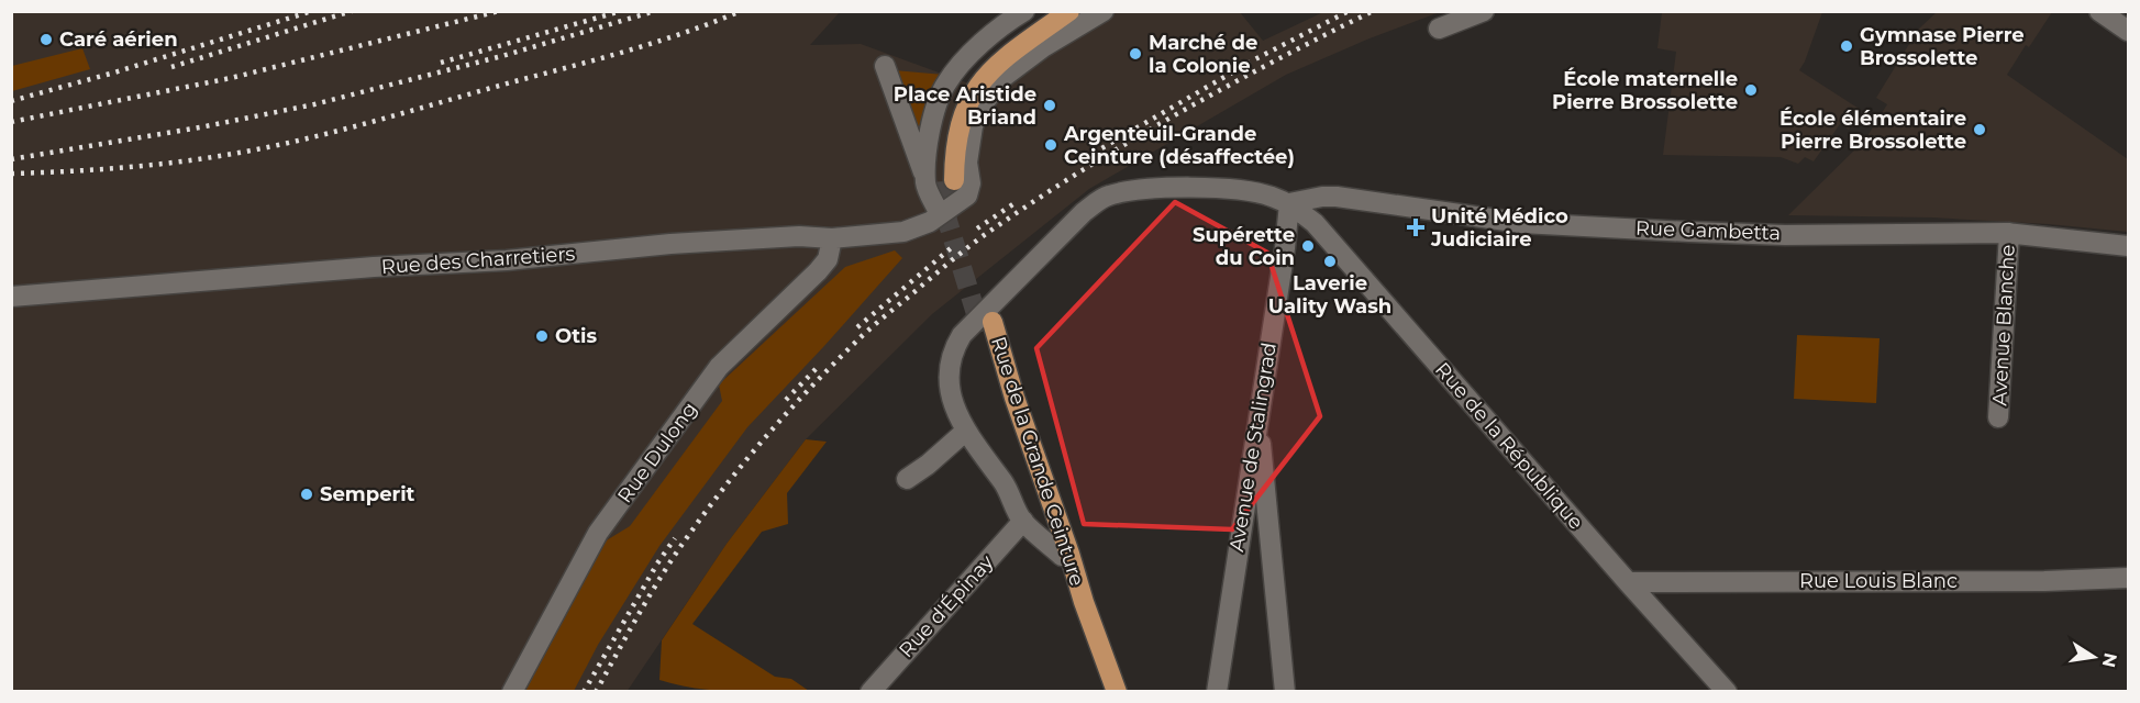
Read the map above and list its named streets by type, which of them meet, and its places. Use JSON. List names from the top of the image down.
{
  "streets": {
    "main road": ["Rue de la Grande Ceinture"],
    "street": [
      "Rue Gambetta",
      "Rue des Charretiers",
      "Avenue Blanche",
      "Rue de la République",
      "Avenue de Stalingrad",
      "Rue Dulong",
      "Rue Louis Blanc",
      "Rue d'Épinay"
    ]
  },
  "crossings": [
    ["Rue Gambetta", "Avenue Blanche"],
    ["Rue Gambetta", "Rue de la République"],
    ["Rue Gambetta", "Avenue de Stalingrad"],
    ["Rue Gambetta", "Rue de la Grande Ceinture"],
    ["Rue des Charretiers", "Rue Dulong"],
    ["Rue de la République", "Avenue de Stalingrad"],
    ["Rue de la République", "Rue de la Grande Ceinture"],
    ["Rue de la République", "Rue Louis Blanc"],
    ["Avenue de Stalingrad", "Rue de la Grande Ceinture"],
    ["Rue de la Grande Ceinture", "Rue d'Épinay"]
  ],
  "places": {
    "other": [
      "Caré aérien",
      "Gymnase Pierre Brossolette",
      "Marché de la Colonie",
      "École maternelle Pierre Brossolette",
      "Place Aristide Briand",
      "École élémentaire Pierre Brossolette",
      "Argenteuil-Grande Ceinture (désaffectée)",
      "Supérette du Coin",
      "Laverie Uality Wash",
      "Otis",
      "Semperit"
    ],
    "health": ["Unité Médico Judiciaire"]
  },
  "north": "right"
}
